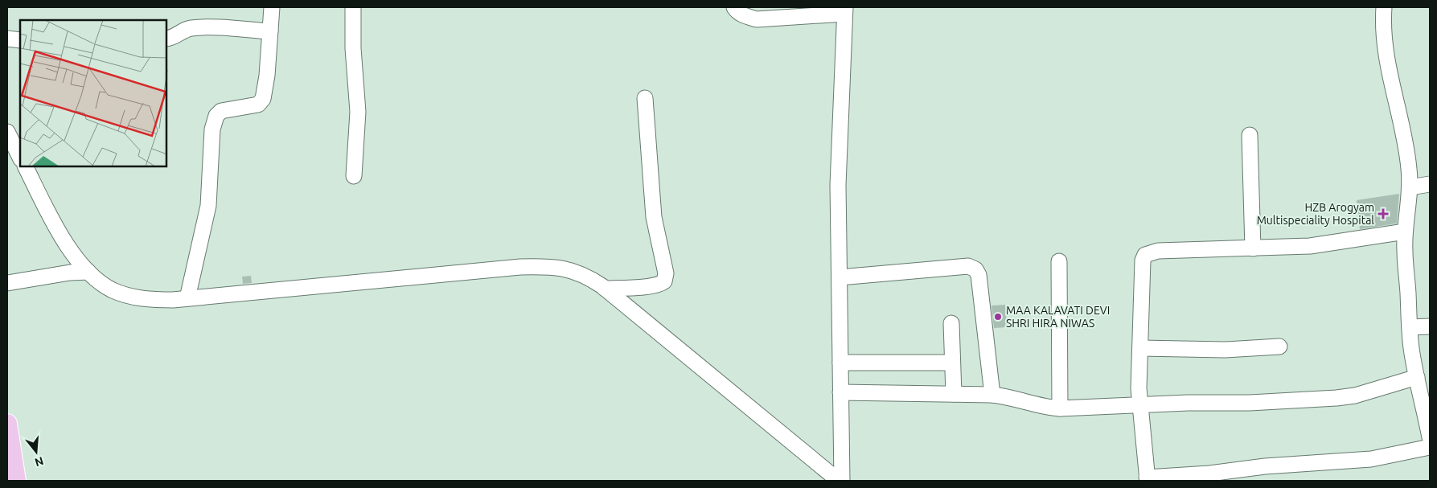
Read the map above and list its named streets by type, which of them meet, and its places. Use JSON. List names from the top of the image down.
{
  "places": {
    "health": ["HZB Arogyam Multispeciality Hospital"],
    "other": ["MAA KALAVATI DEVI SHRI HIRA NIWAS"]
  },
  "north": "bottom"
}
